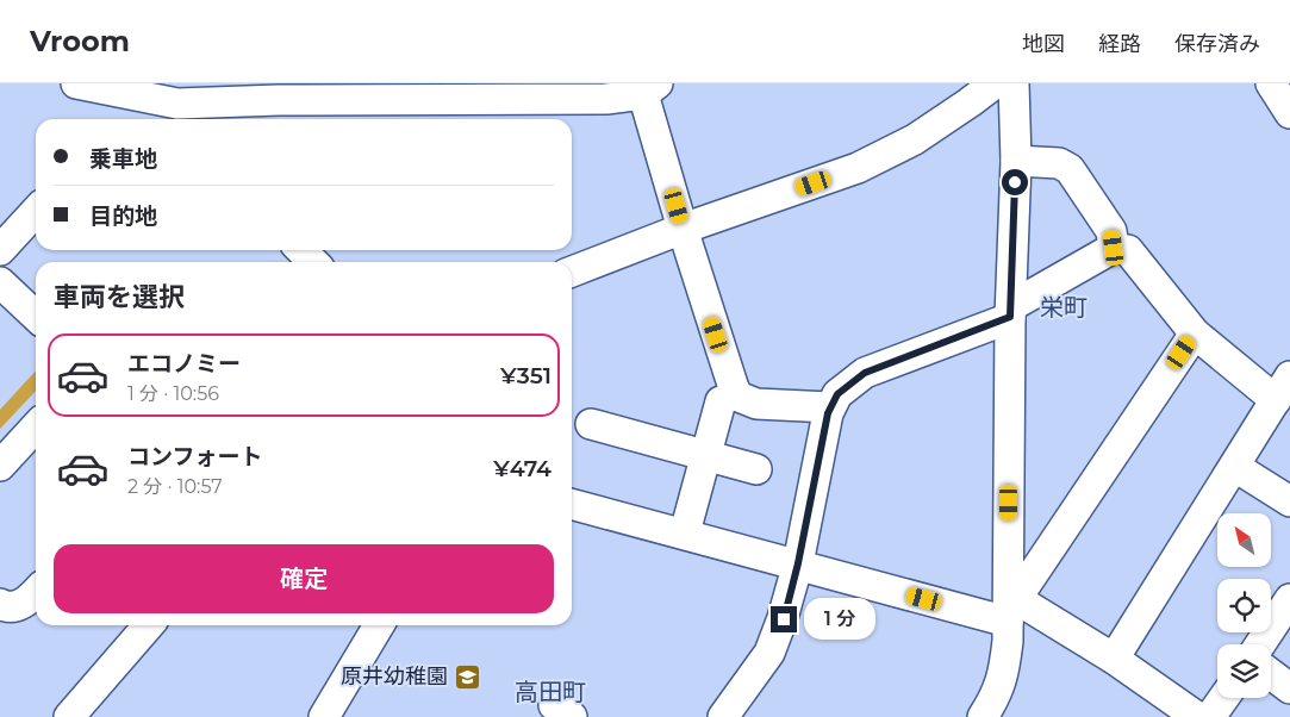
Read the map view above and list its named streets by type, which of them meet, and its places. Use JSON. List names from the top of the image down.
{
  "districts": ["栄町", "高田町"],
  "places": {
    "school or university": ["原井幼稚園"]
  },
  "north": "top left",
  "page": {
    "header": "Vroom",
    "nav": ["地図", "経路", "保存済み"],
    "banner": ["乗車地", "目的地"],
    "heading": "車両を選択",
    "list": [
      {
        "name": "エコノミー",
        "note": "1 分 · 10:56",
        "value": "¥351"
      },
      {
        "name": "コンフォート",
        "note": "2 分 · 10:57",
        "value": "¥474"
      }
    ],
    "buttons": "確定",
    "bubble": "1 分"
  }
}
